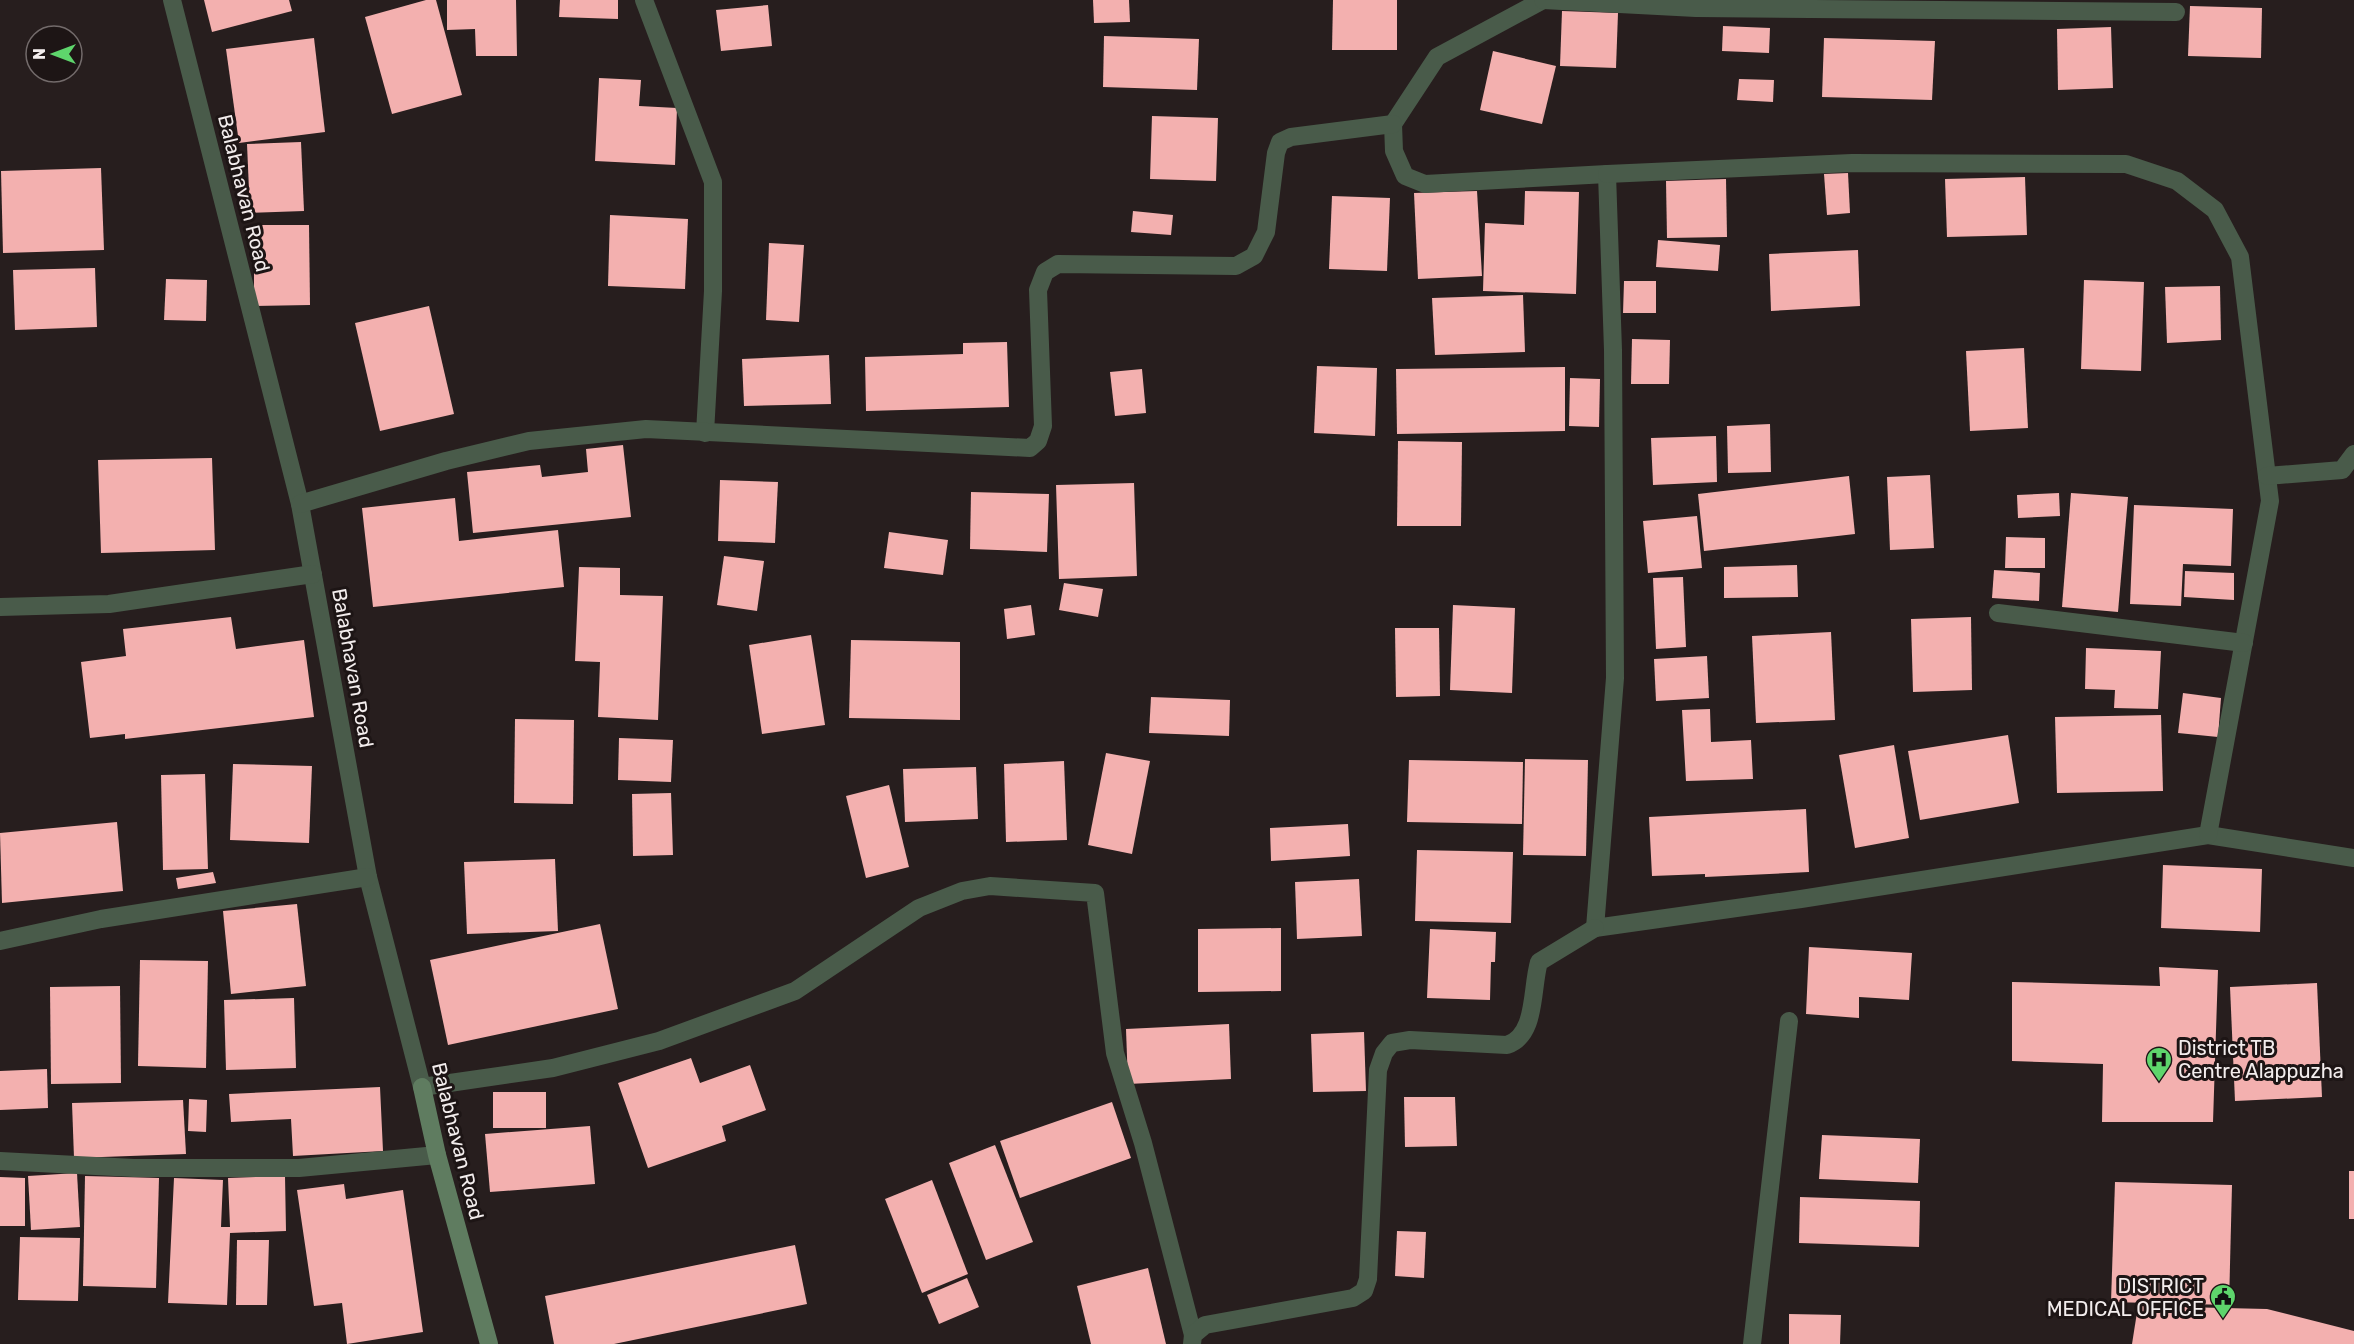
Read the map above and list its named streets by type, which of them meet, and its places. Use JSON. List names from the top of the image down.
{
  "streets": {
    "main road": ["Balabhavan Road"]
  },
  "places": {
    "hospital": ["District TB Centre Alappuzha"],
    "public building": ["DISTRICT MEDICAL OFFICE"]
  },
  "north": "left"
}
